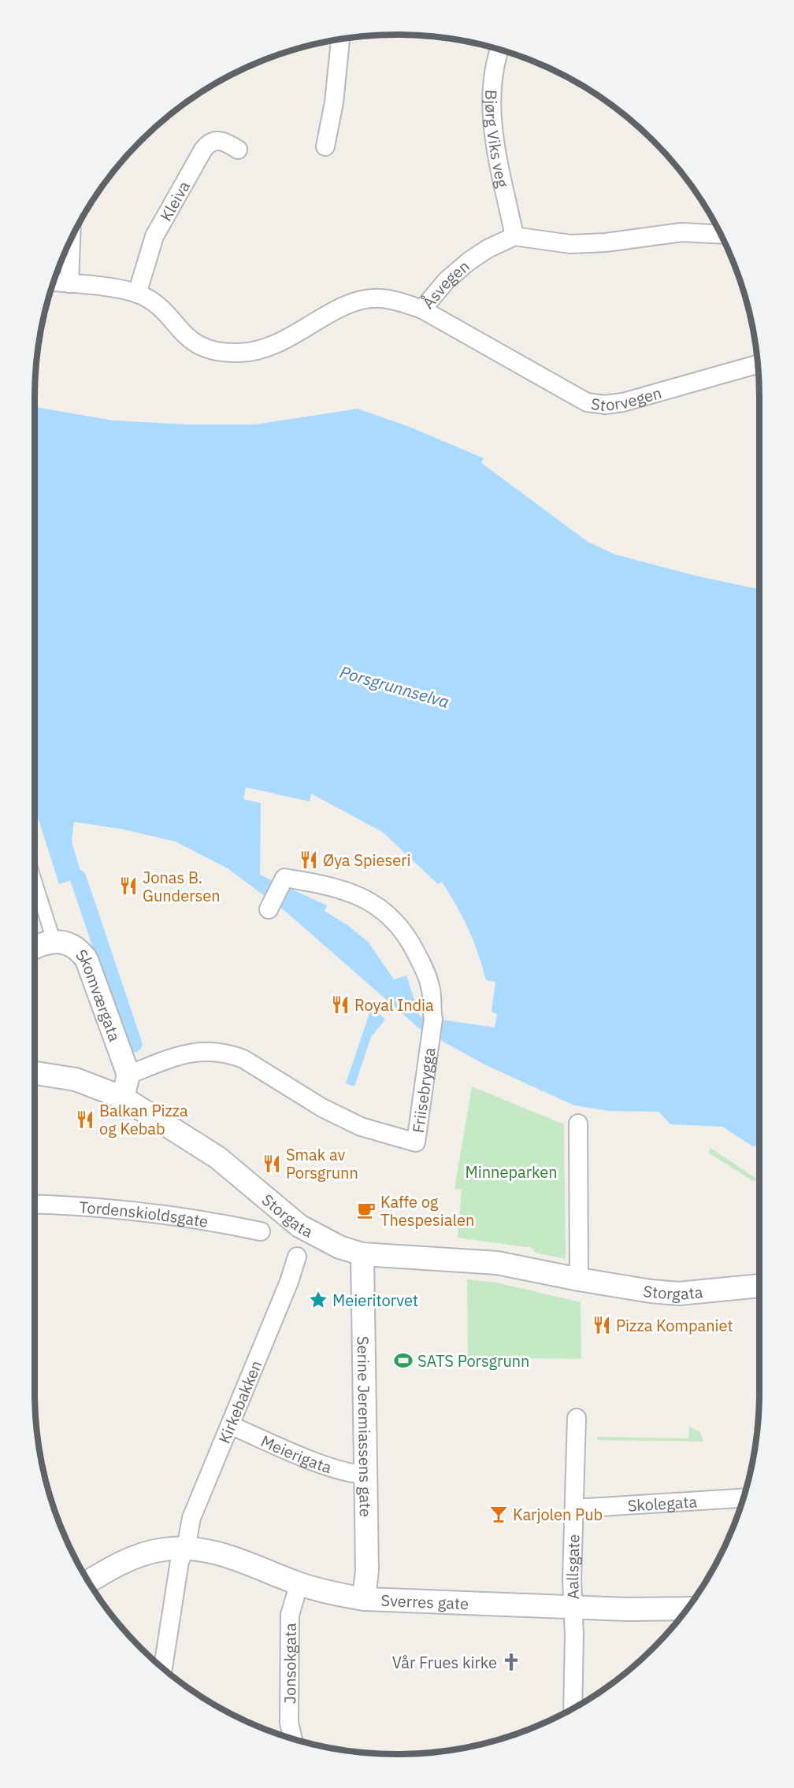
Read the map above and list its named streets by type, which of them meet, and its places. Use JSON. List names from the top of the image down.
{
  "streets": {
    "street": [
      "Bjørg Viks veg",
      "Kleiva",
      "Åsvegen",
      "Storvegen",
      "Skomværgata",
      "Friisebrygga",
      "Tordenskioldsgate",
      "Storgata",
      "Kirkebakken",
      "Serine Jeremiassens gate",
      "Meierigata",
      "Skolegata",
      "Aallsgate",
      "Sverres gate",
      "Jonsokgata"
    ]
  },
  "crossings": [
    ["Bjørg Viks veg", "Åsvegen"],
    ["Kleiva", "Åsvegen"],
    ["Åsvegen", "Storvegen"],
    ["Skomværgata", "Friisebrygga"],
    ["Storgata", "Serine Jeremiassens gate"],
    ["Kirkebakken", "Meierigata"],
    ["Kirkebakken", "Sverres gate"],
    ["Serine Jeremiassens gate", "Meierigata"],
    ["Serine Jeremiassens gate", "Sverres gate"],
    ["Skolegata", "Aallsgate"],
    ["Aallsgate", "Sverres gate"],
    ["Sverres gate", "Jonsokgata"]
  ],
  "water": ["Porsgrunnselva"],
  "parks": ["Minneparken"],
  "places": {
    "restaurant": [
      "Øya Spieseri",
      "Jonas B. Gundersen",
      "Royal India",
      "Balkan Pizza og Kebab",
      "Smak av Porsgrunn",
      "Pizza Kompaniet"
    ],
    "cafe": ["Kaffe og Thespesialen"],
    "place": ["Meieritorvet"],
    "sports": ["SATS Porsgrunn"],
    "bar": ["Karjolen Pub"],
    "church": ["Vår Frues kirke"]
  }
}
